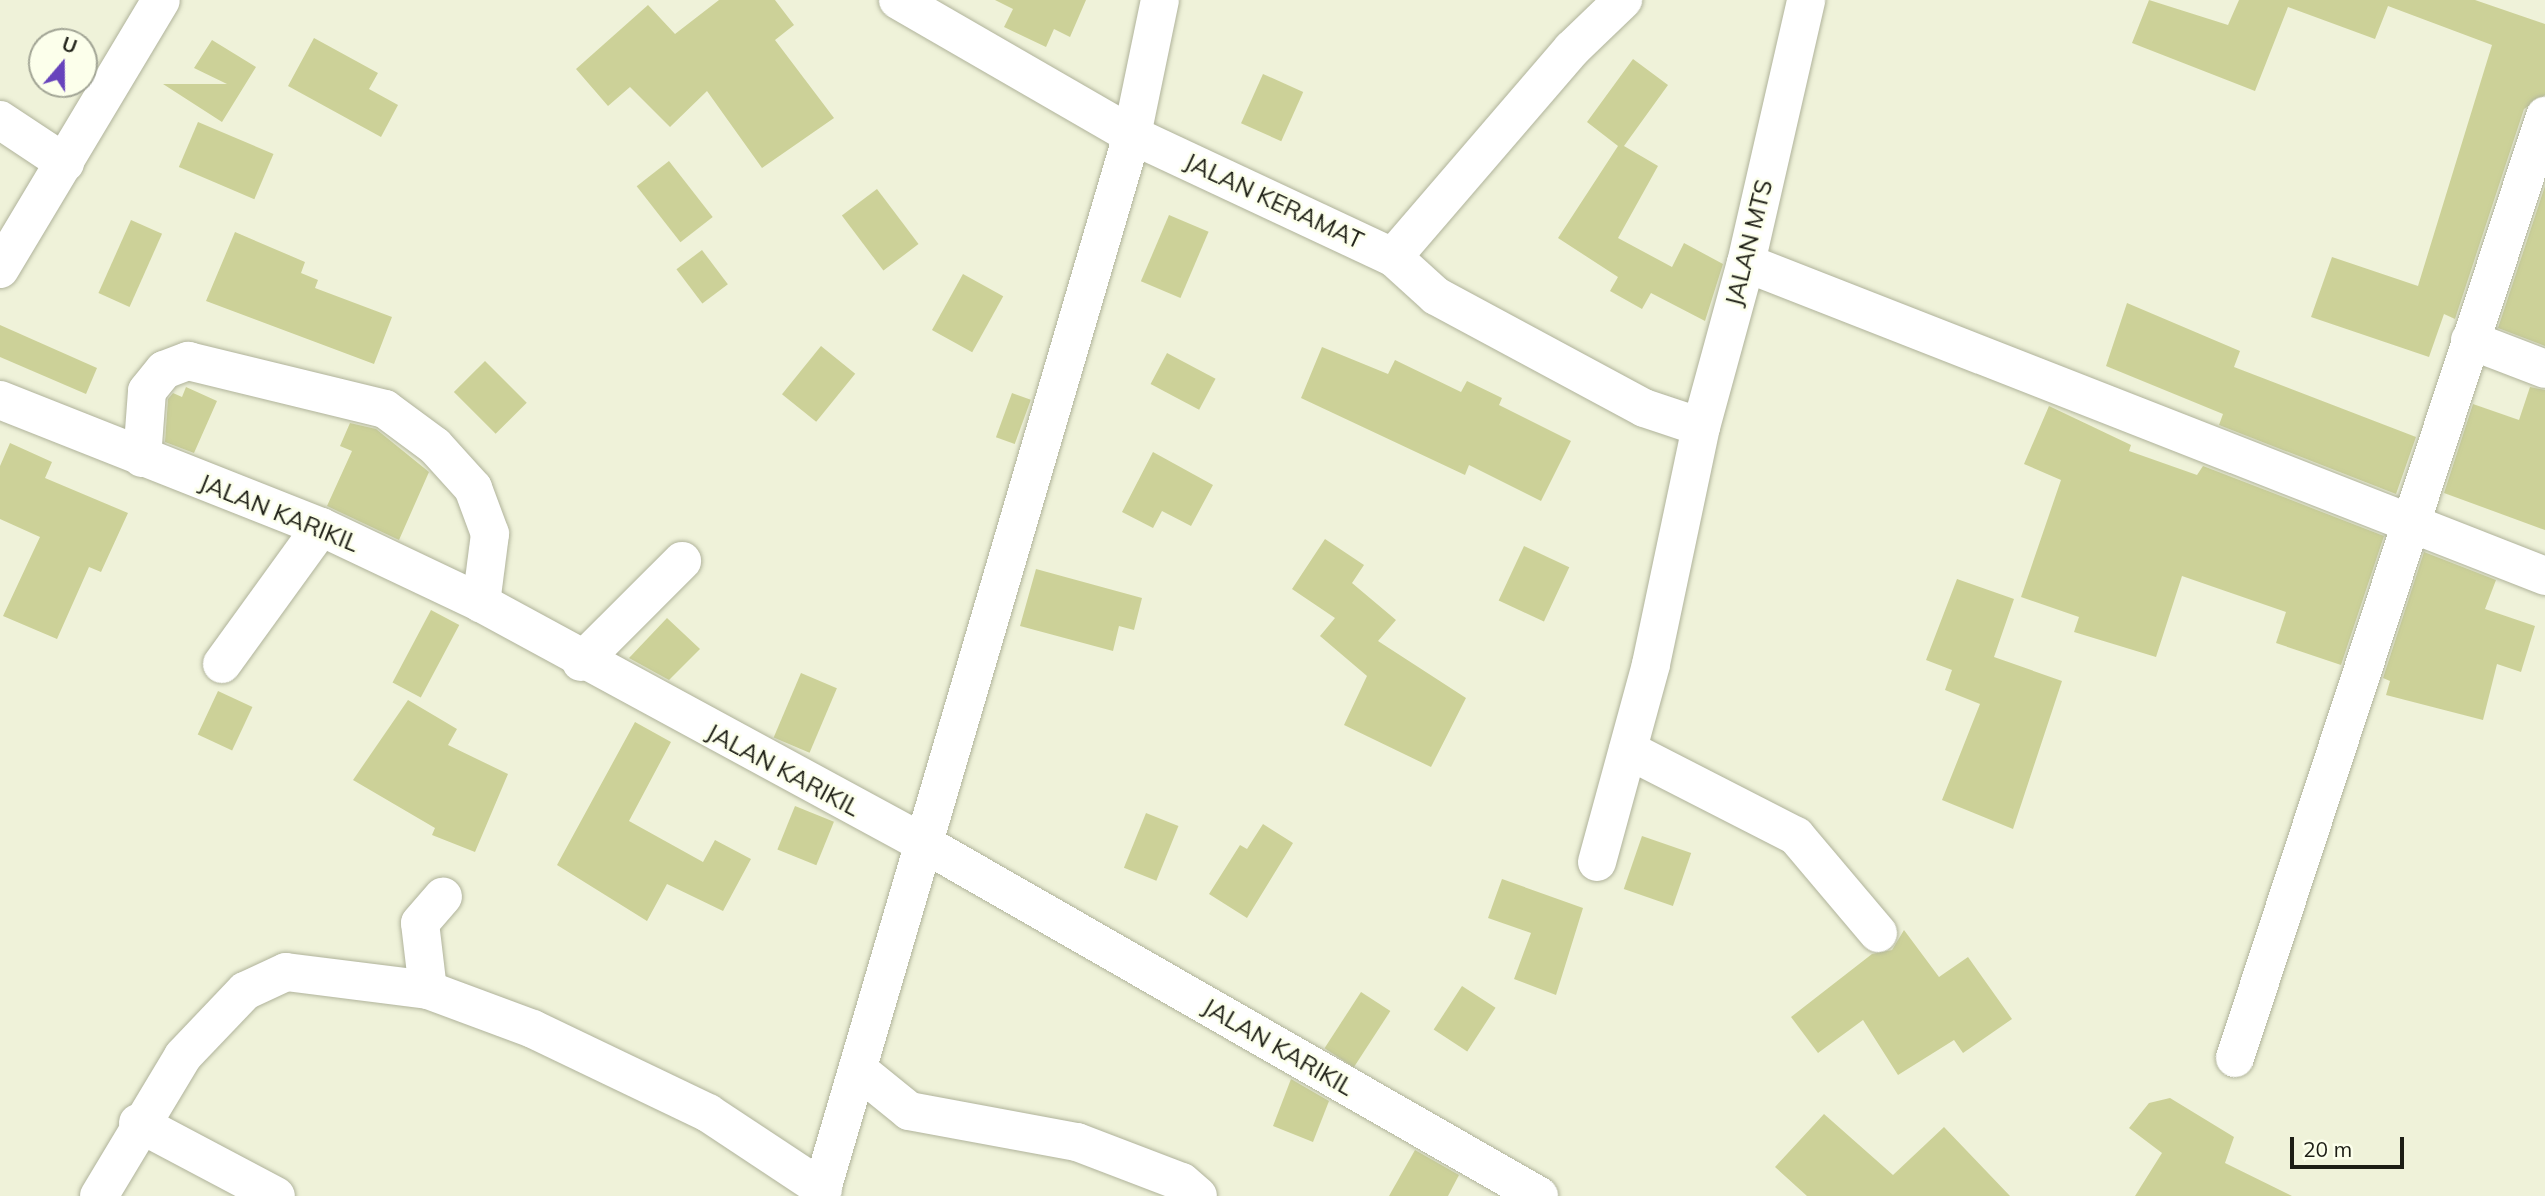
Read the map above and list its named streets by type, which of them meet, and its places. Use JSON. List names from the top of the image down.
{
  "streets": {
    "main road": ["JALAN KERAMAT", "JALAN MTS", "JALAN KARIKIL"]
  },
  "crossings": [
    ["JALAN KERAMAT", "JALAN MTS"]
  ],
  "scale_bar": "20 m",
  "north": "top"
}
